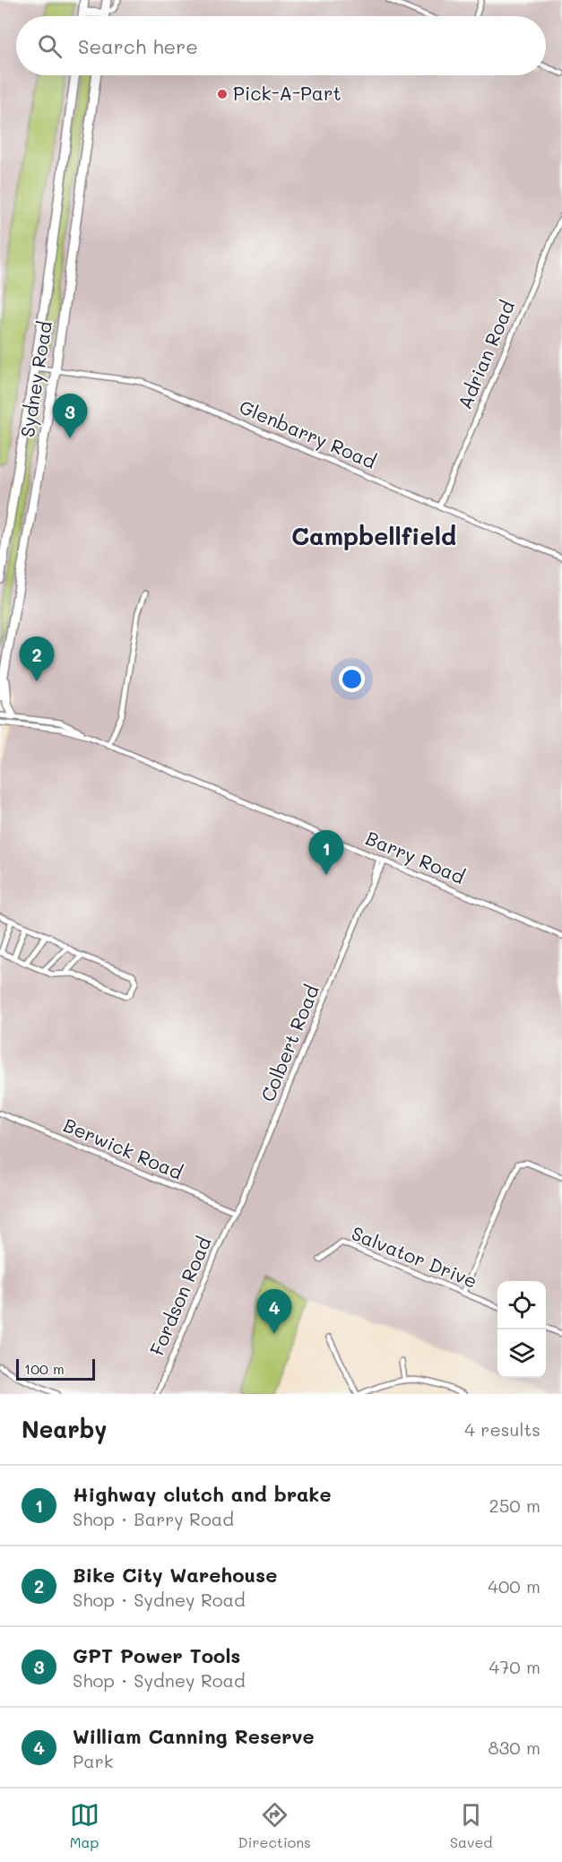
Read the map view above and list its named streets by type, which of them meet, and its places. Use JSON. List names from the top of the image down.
{
  "streets": {
    "highway": ["Sydney Road"],
    "street": [
      "Adrian Road",
      "Glenbarry Road",
      "Barry Road",
      "Colbert Road",
      "Berwick Road",
      "Salvator Drive",
      "Fordson Road"
    ]
  },
  "crossings": [
    ["Adrian Road", "Glenbarry Road"],
    ["Sydney Road", "Glenbarry Road"],
    ["Barry Road", "Colbert Road"],
    ["Colbert Road", "Berwick Road"],
    ["Colbert Road", "Fordson Road"],
    ["Berwick Road", "Fordson Road"]
  ],
  "districts": ["Campbellfield"],
  "places": ["Pick-A-Part"],
  "scale_bar": "100 m",
  "page": {
    "search": "Search here",
    "pins": [
      "3",
      "2",
      "1",
      "4"
    ],
    "scale": "100 m",
    "heading": ["Nearby", "4 results"],
    "list": [
      {
        "mark": "1",
        "name": "Highway clutch and brake",
        "note": "Shop · Barry Road",
        "value": "250 m"
      },
      {
        "mark": "2",
        "name": "Bike City Warehouse",
        "note": "Shop · Sydney Road",
        "value": "400 m"
      },
      {
        "mark": "3",
        "name": "GPT Power Tools",
        "note": "Shop · Sydney Road",
        "value": "470 m"
      },
      {
        "mark": "4",
        "name": "William Canning Reserve",
        "note": "Park",
        "value": "830 m"
      }
    ],
    "nav": ["Map", "Directions", "Saved"]
  }
}
